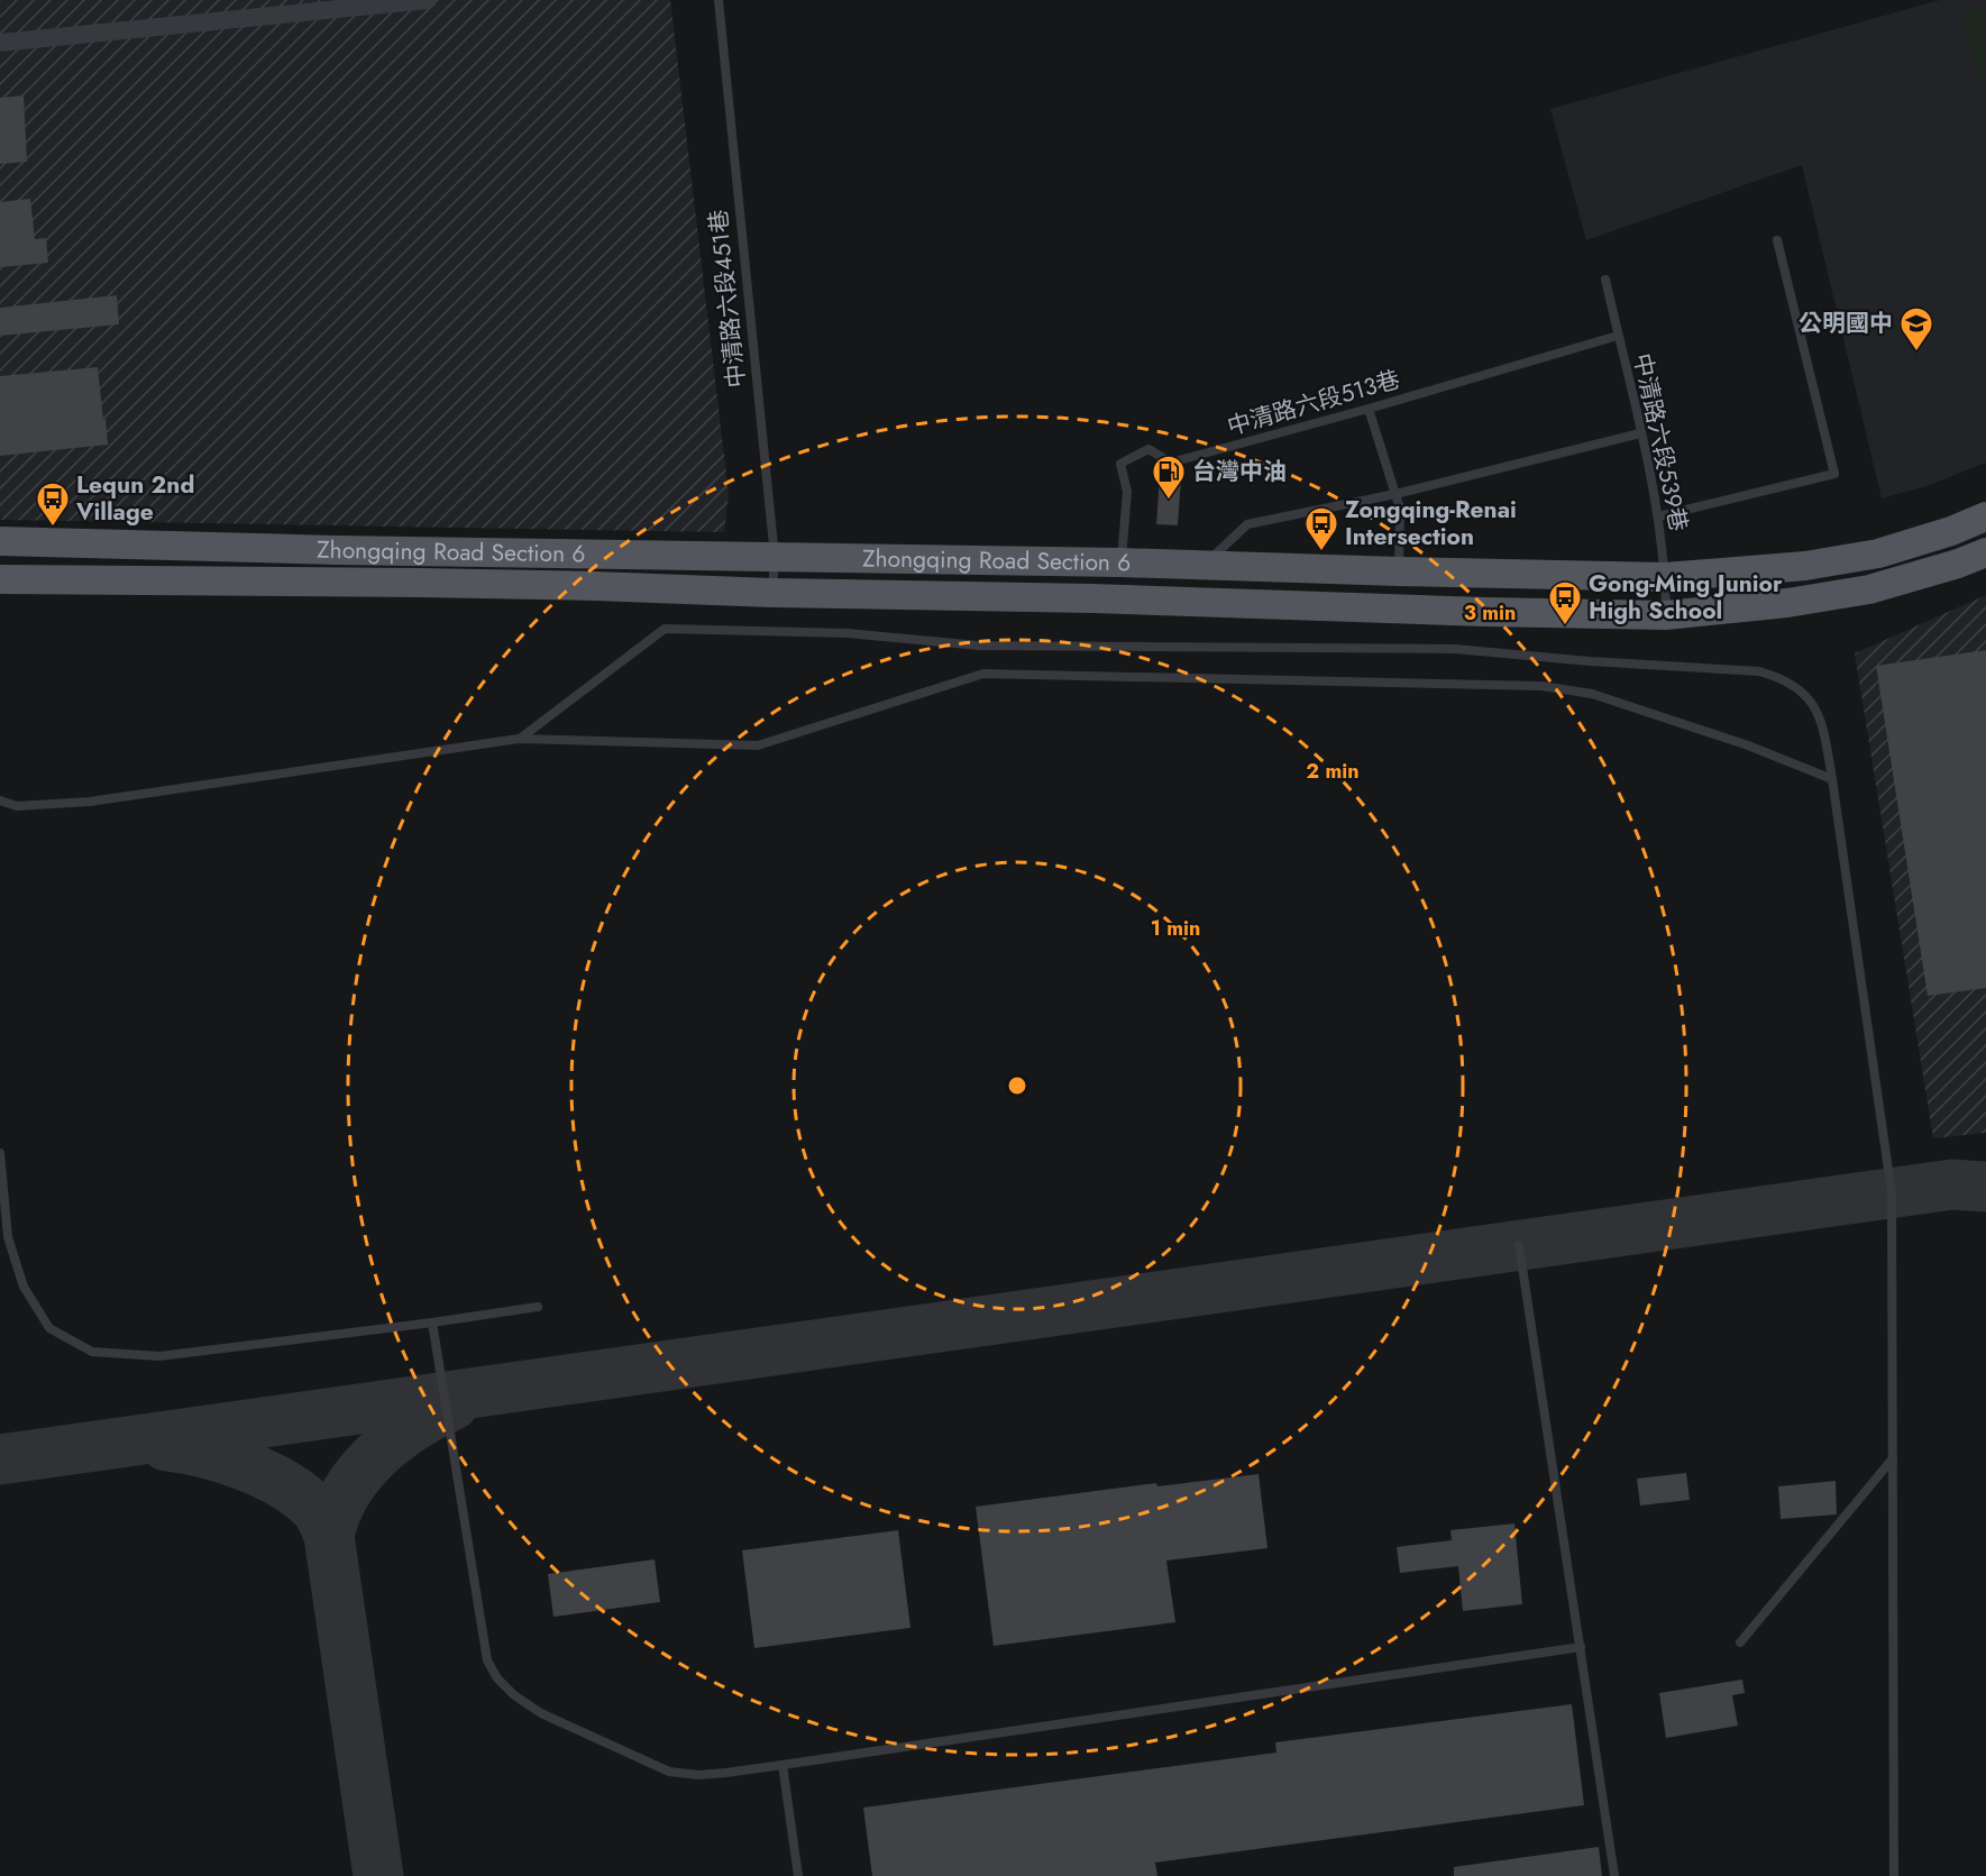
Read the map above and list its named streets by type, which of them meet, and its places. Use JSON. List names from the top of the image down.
{
  "streets": {
    "main road": ["Zhongqing Road Section 6"],
    "lane": ["中清路六段451巷", "中清路六段513巷", "中清路六段539巷"]
  },
  "crossings": [
    ["中清路六段451巷", "Zhongqing Road Section 6"],
    ["中清路六段513巷", "中清路六段539巷"],
    ["中清路六段513巷", "Zhongqing Road Section 6"],
    ["中清路六段539巷", "Zhongqing Road Section 6"]
  ],
  "places": {
    "school or university": ["公明國中"],
    "fuel station": ["台灣中油"],
    "bus stop": ["Lequn 2nd Village", "Zongqing-Renai Intersection", "Gong-Ming Junior High School"]
  },
  "rings": ["3 min", "2 min", "1 min"]
}
